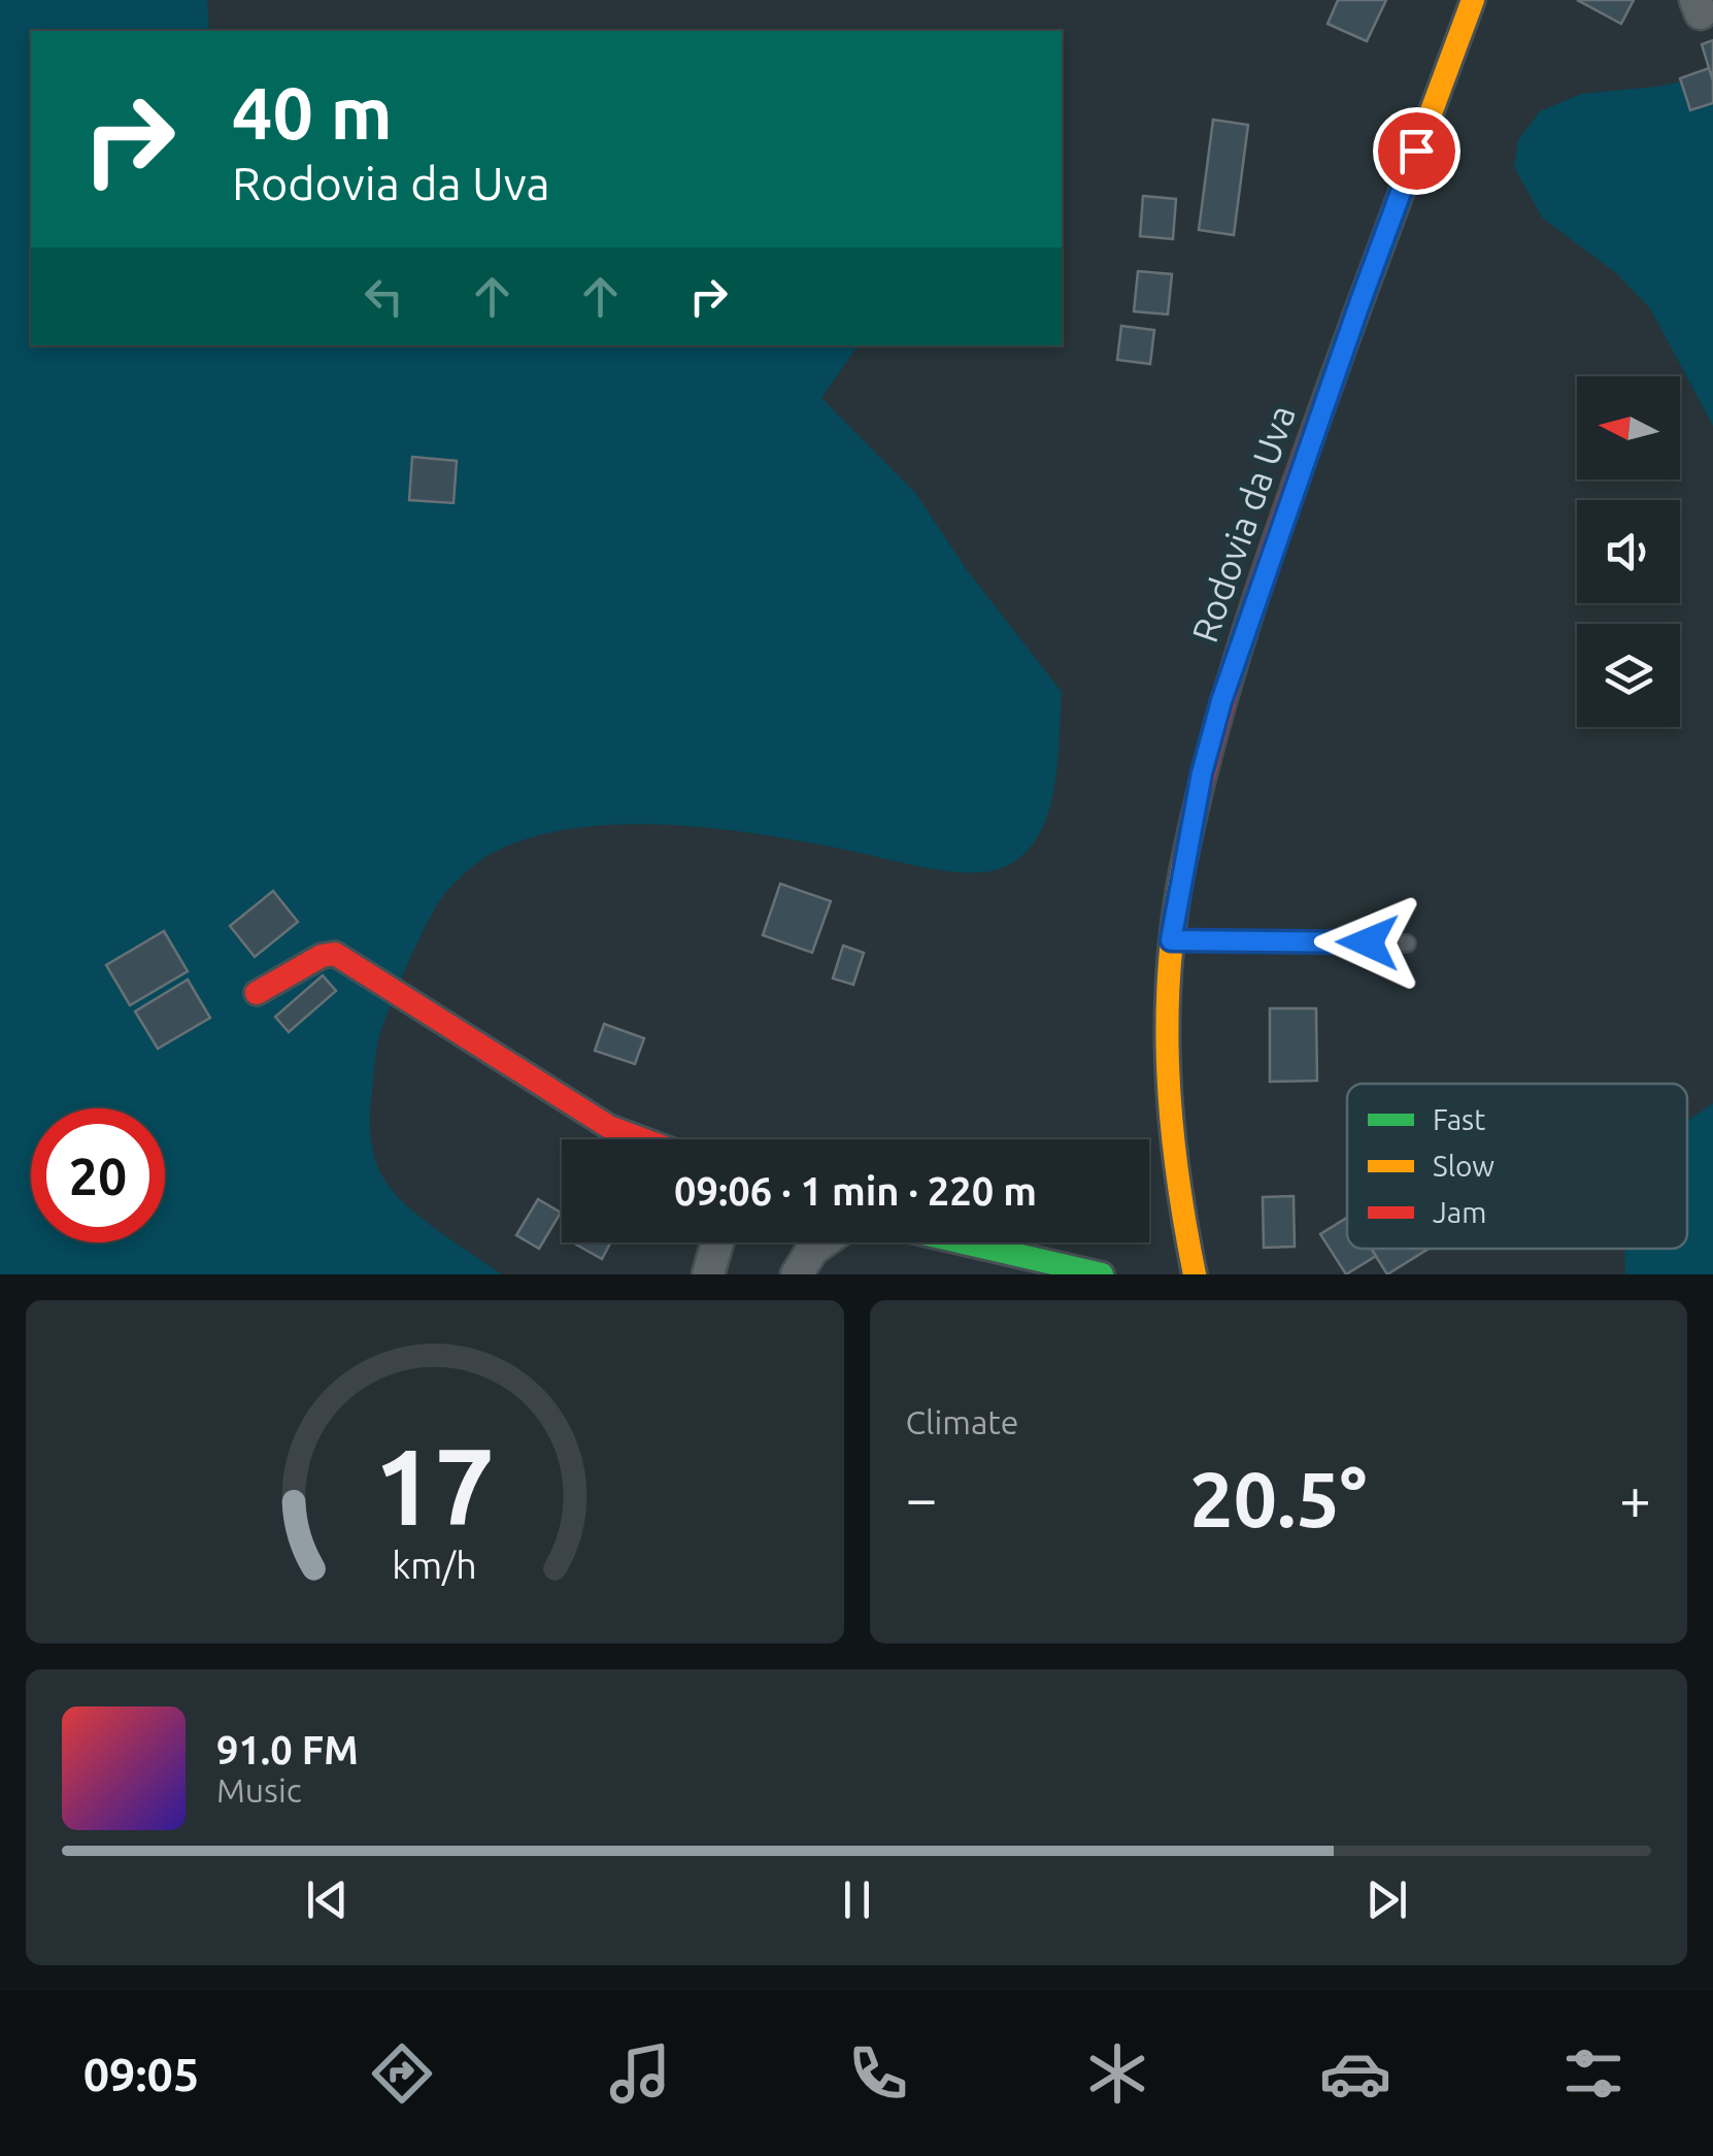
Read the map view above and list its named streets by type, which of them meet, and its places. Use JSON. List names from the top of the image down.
{
  "streets": {
    "street": ["Rodovia da Uva"]
  },
  "legend": ["Fast", "Slow", "Jam"],
  "north": "left",
  "page": {
    "turn": ["40 m", "Rodovia da Uva"],
    "limit": "20",
    "trip": "09:06 · 1 min · 220 m",
    "tile": "Climate",
    "heat": ["−", "20.5°", "+"],
    "song": ["91.0 FM", "Music"],
    "tabs": "09:05",
    "gauge": ["17", "km/h"]
  }
}
